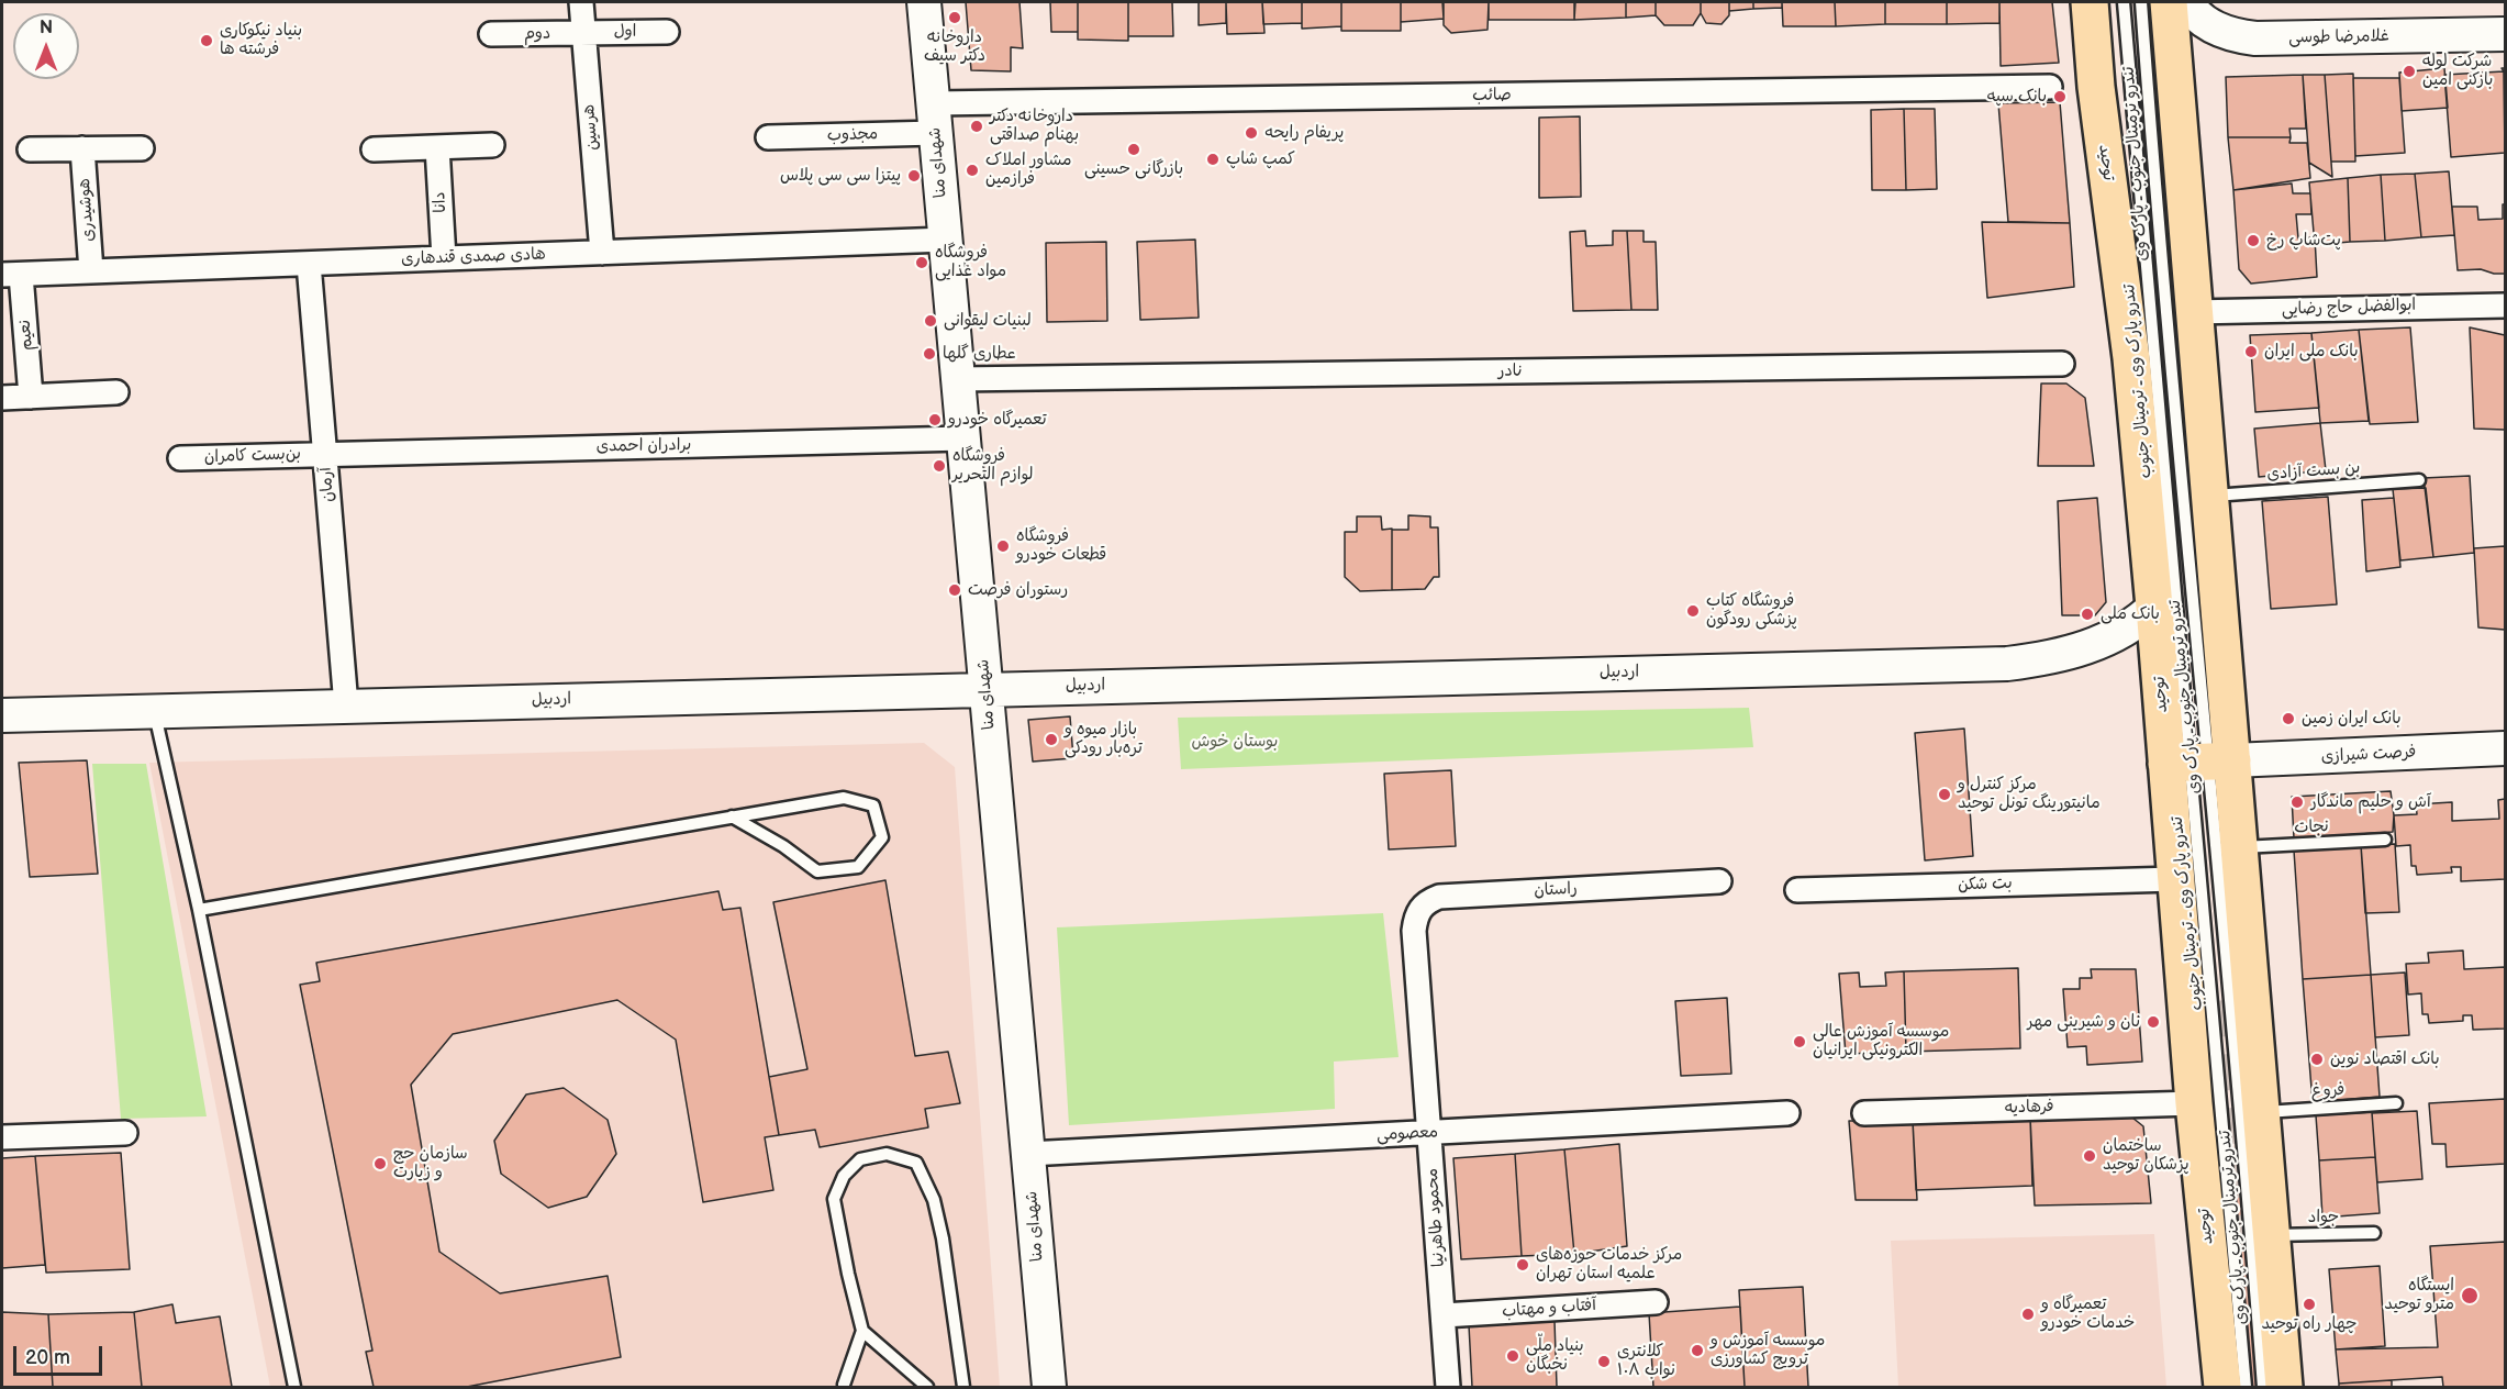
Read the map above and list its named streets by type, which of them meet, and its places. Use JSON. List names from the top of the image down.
{
  "streets": {
    "main road": ["توحید"],
    "street": [
      "اول",
      "دوم",
      "غلامرضا طوسی",
      "صائب",
      "هرسین",
      "مجذوب",
      "شهدای منا",
      "دانا",
      "هوشیدری",
      "هادی صمدی قندهاری",
      "ابوالفضل حاج رضایی",
      "نعیم",
      "نادر",
      "برادران احمدی",
      "بن‌بست کامران",
      "آرمان",
      "اردبیل",
      "فرصت شیرازی",
      "بت شکن",
      "راستان",
      "فرهادیه",
      "معصومی",
      "محمود طاهرنیا",
      "آفتاب و مهتاب"
    ],
    "lane": [
      "تندرو ترمینال جنوب ـ پارک وی",
      "تندرو پارک وی ـ ترمینال جنوب",
      "بن بست آزادی",
      "نجات",
      "فروغ",
      "جواد"
    ]
  },
  "crossings": [
    ["اول", "دوم"],
    ["اول", "هرسین"],
    ["دوم", "هرسین"],
    ["صائب", "مجذوب"],
    ["صائب", "شهدای منا"],
    ["هرسین", "هادی صمدی قندهاری"],
    ["مجذوب", "شهدای منا"],
    ["شهدای منا", "هادی صمدی قندهاری"],
    ["شهدای منا", "نادر"],
    ["شهدای منا", "برادران احمدی"],
    ["شهدای منا", "اردبیل"],
    ["شهدای منا", "معصومی"],
    ["توحید", "تندرو ترمینال جنوب ـ پارک وی"],
    ["توحید", "ابوالفضل حاج رضایی"],
    ["توحید", "تندرو پارک وی ـ ترمینال جنوب"],
    ["توحید", "بن بست آزادی"],
    ["توحید", "اردبیل"],
    ["توحید", "فرصت شیرازی"],
    ["توحید", "نجات"],
    ["توحید", "بت شکن"],
    ["توحید", "فروغ"],
    ["توحید", "فرهادیه"],
    ["توحید", "جواد"],
    ["تندرو ترمینال جنوب ـ پارک وی", "تندرو پارک وی ـ ترمینال جنوب"],
    ["تندرو ترمینال جنوب ـ پارک وی", "فرصت شیرازی"],
    ["دانا", "هادی صمدی قندهاری"],
    ["هوشیدری", "هادی صمدی قندهاری"],
    ["هادی صمدی قندهاری", "نعیم"],
    ["هادی صمدی قندهاری", "آرمان"],
    ["تندرو پارک وی ـ ترمینال جنوب", "فرصت شیرازی"],
    ["برادران احمدی", "بن‌بست کامران"],
    ["برادران احمدی", "آرمان"],
    ["بن‌بست کامران", "آرمان"],
    ["آرمان", "اردبیل"],
    ["راستان", "محمود طاهرنیا"],
    ["معصومی", "محمود طاهرنیا"],
    ["محمود طاهرنیا", "آفتاب و مهتاب"]
  ],
  "parks": ["بوستان خوش"],
  "places": [
    "داروخانه دکتر سیف",
    "بنیاد نیکوکاری فرشته ها",
    "شرکت لوله بازکنی امین",
    "بانک سپه",
    "داروخانه دکتر بهنام صداقتی",
    "پریفام رایحه",
    "بازرگانی حسینی",
    "کمپ شاپ",
    "مشاور املاک فرازمین",
    "پیتزا سی سی پلاس",
    "پت‌شاپ رخ",
    "فروشگاه مواد غذایی",
    "لبنیات لیقوانی",
    "بانک ملی ایران",
    "عطاری گلها",
    "تعمیرگاه خودرو",
    "فروشگاه لوازم التحریر",
    "فروشگاه قطعات خودرو",
    "رستوران فرصت",
    "فروشگاه کتاب پزشکی رودگون",
    "بانک ملی",
    "بانک ایران زمین",
    "بازار میوه و تره‌بار رودکی",
    "مرکز کنترل و مانیتورینگ تونل توحید",
    "آش و حلیم ماندگار",
    "نان و شیرینی مهر",
    "موسسه آموزش عالی الکترونیکی ایرانیان",
    "بانک اقتصاد نوین",
    "ساختمان پزشکان توحید",
    "سازمان حج و زیارت",
    "مرکز خدمات حوزه‌های علمیه استان تهران",
    "ایستگاه مترو توحید",
    "چهار راه توحید",
    "تعمیرگاه و خدمات خودرو",
    "موسسه آموزش و ترویج کشاورزی",
    "بنیاد ملّی نخبگان",
    "کلانتری ۱۰۸ نواب"
  ],
  "scale_bar": "20 m",
  "north": "top"
}
